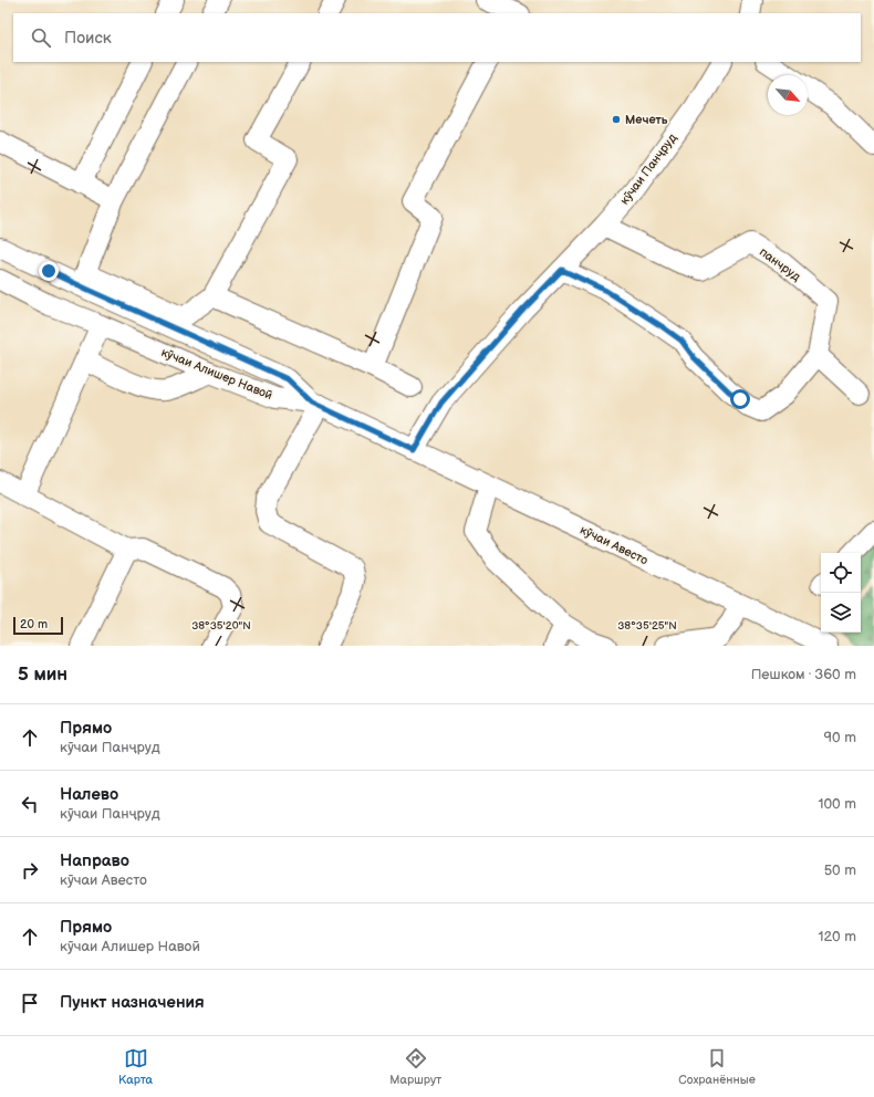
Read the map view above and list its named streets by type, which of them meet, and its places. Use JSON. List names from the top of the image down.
{
  "streets": {
    "street": [
      "кӯчаи Панҷруд",
      "панчруд",
      "кӯчаи Алишер Навоӣ",
      "кӯчаи Авесто"
    ]
  },
  "crossings": [
    ["кӯчаи Панҷруд", "панчруд"],
    ["кӯчаи Панҷруд", "кӯчаи Авесто"],
    ["кӯчаи Алишер Навоӣ", "кӯчаи Авесто"]
  ],
  "places": ["Мечеть"],
  "scale_bar": "20 m",
  "north": "bottom right",
  "page": {
    "search": "Поиск",
    "scale": "20 m",
    "heading": ["5 мин", "Пешком · 360 m"],
    "list": [
      ["Прямо", "кӯчаи Панҷруд", "90 m"],
      ["Налево", "кӯчаи Панҷруд", "100 m"],
      ["Направо", "кӯчаи Авесто", "50 m"],
      ["Прямо", "кӯчаи Алишер Навоӣ", "120 m"],
      "Пункт назначения"
    ],
    "nav": ["Карта", "Маршрут", "Сохранённые"]
  },
  "coordinates": ["38°35'20\"N", "38°35'25\"N"]
}
